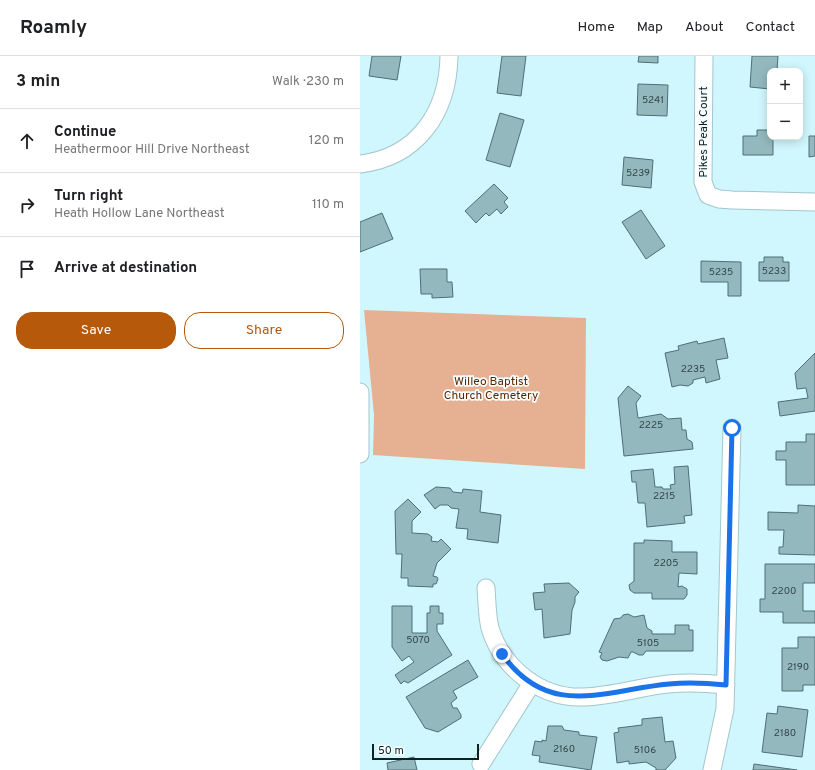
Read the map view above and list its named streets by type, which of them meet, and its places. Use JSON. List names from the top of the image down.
{
  "streets": {
    "street": ["Pikes Peak Court"]
  },
  "parks": ["Willeo Baptist Church Cemetery"],
  "house_numbers": [
    "5241",
    "5239",
    "5233",
    "5235",
    "2235",
    "2225",
    "2215",
    "2205",
    "2200",
    "5070",
    "5105",
    "2190",
    "2180",
    "2160",
    "5106"
  ],
  "scale_bar": "50 m",
  "page": {
    "header": "Roamly",
    "nav": [
      "Home",
      "Map",
      "About",
      "Contact"
    ],
    "heading": ["3 min", "Walk · 230 m"],
    "map_buttons": ["+", "−"],
    "list": [
      ["Continue", "Heathermoor Hill Drive Northeast", "120 m"],
      ["Turn right", "Heath Hollow Lane Northeast", "110 m"],
      "Arrive at destination"
    ],
    "buttons": ["Save", "Share"],
    "scale": "50 m"
  }
}
